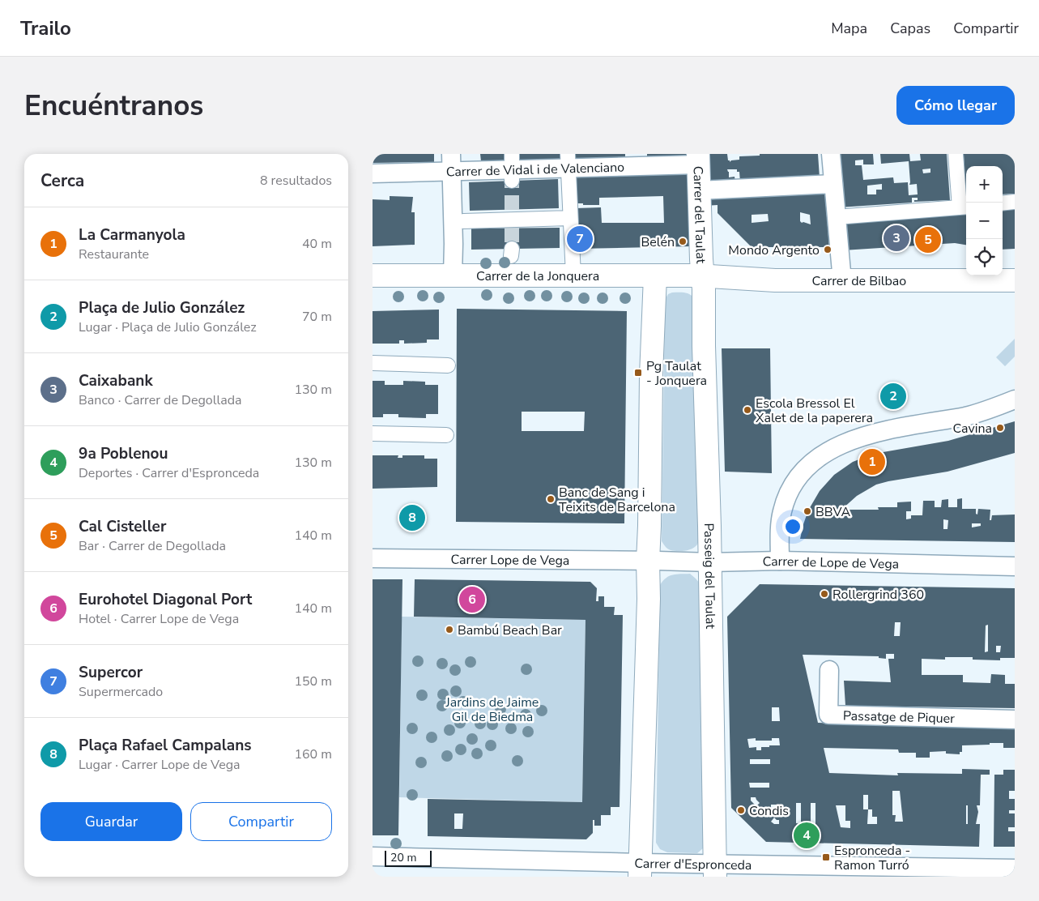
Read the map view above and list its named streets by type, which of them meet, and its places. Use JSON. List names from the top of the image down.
{
  "streets": {
    "street": [
      "Carrer de Vidal i de Valenciano",
      "Carrer del Taulat",
      "Carrer de la Jonquera",
      "Carrer de Bilbao",
      "Carrer Lope de Vega",
      "Carrer de Lope de Vega",
      "Passeig del Taulat",
      "Passatge de Piquer",
      "Carrer d'Espronceda"
    ]
  },
  "crossings": [
    ["Carrer de Vidal i de Valenciano", "Carrer del Taulat"],
    ["Carrer del Taulat", "Carrer de la Jonquera"],
    ["Carrer del Taulat", "Carrer de Bilbao"],
    ["Carrer del Taulat", "Passeig del Taulat"],
    ["Carrer de la Jonquera", "Carrer de Bilbao"],
    ["Carrer de la Jonquera", "Passeig del Taulat"],
    ["Carrer de Bilbao", "Passeig del Taulat"],
    ["Carrer Lope de Vega", "Carrer de Lope de Vega"],
    ["Carrer de Lope de Vega", "Passeig del Taulat"],
    ["Passeig del Taulat", "Carrer d'Espronceda"]
  ],
  "parks": ["Jardins de Jaime Gil de Biedma"],
  "places": {
    "other": [
      "Belén",
      "Mondo Argento",
      "Escola Bressol El Xalet de la paperera",
      "Cavina",
      "Banc de Sang i Teixits de Barcelona",
      "BBVA",
      "Rollergrind 360",
      "Bambú Beach Bar",
      "Condis"
    ],
    "transit": ["Pg Taulat - Jonquera", "Espronceda - Ramon Turró"]
  },
  "scale_bar": "20 m",
  "page": {
    "header": "Trailo",
    "nav": ["Mapa", "Capas", "Compartir"],
    "buttons": [
      "Cómo llegar",
      ["Guardar", "Compartir"]
    ],
    "title": "Encuéntranos",
    "heading": ["Cerca", "8 resultados"],
    "map_buttons": ["+", "−"],
    "list": [
      {
        "mark": "1",
        "name": "La Carmanyola",
        "note": "Restaurante",
        "value": "40 m"
      },
      {
        "mark": "2",
        "name": "Plaça de Julio González",
        "note": "Lugar · Plaça de Julio González",
        "value": "70 m"
      },
      {
        "mark": "3",
        "name": "Caixabank",
        "note": "Banco · Carrer de Degollada",
        "value": "130 m"
      },
      {
        "mark": "4",
        "name": "9a Poblenou",
        "note": "Deportes · Carrer d'Espronceda",
        "value": "130 m"
      },
      {
        "mark": "5",
        "name": "Cal Cisteller",
        "note": "Bar · Carrer de Degollada",
        "value": "140 m"
      },
      {
        "mark": "6",
        "name": "Eurohotel Diagonal Port",
        "note": "Hotel · Carrer Lope de Vega",
        "value": "140 m"
      },
      {
        "mark": "7",
        "name": "Supercor",
        "note": "Supermercado",
        "value": "150 m"
      },
      {
        "mark": "8",
        "name": "Plaça Rafael Campalans",
        "note": "Lugar · Carrer Lope de Vega",
        "value": "160 m"
      }
    ],
    "pins": [
      "3",
      "7",
      "5",
      "2",
      "1",
      "8",
      "6",
      "4"
    ],
    "scale": "20 m"
  }
}
